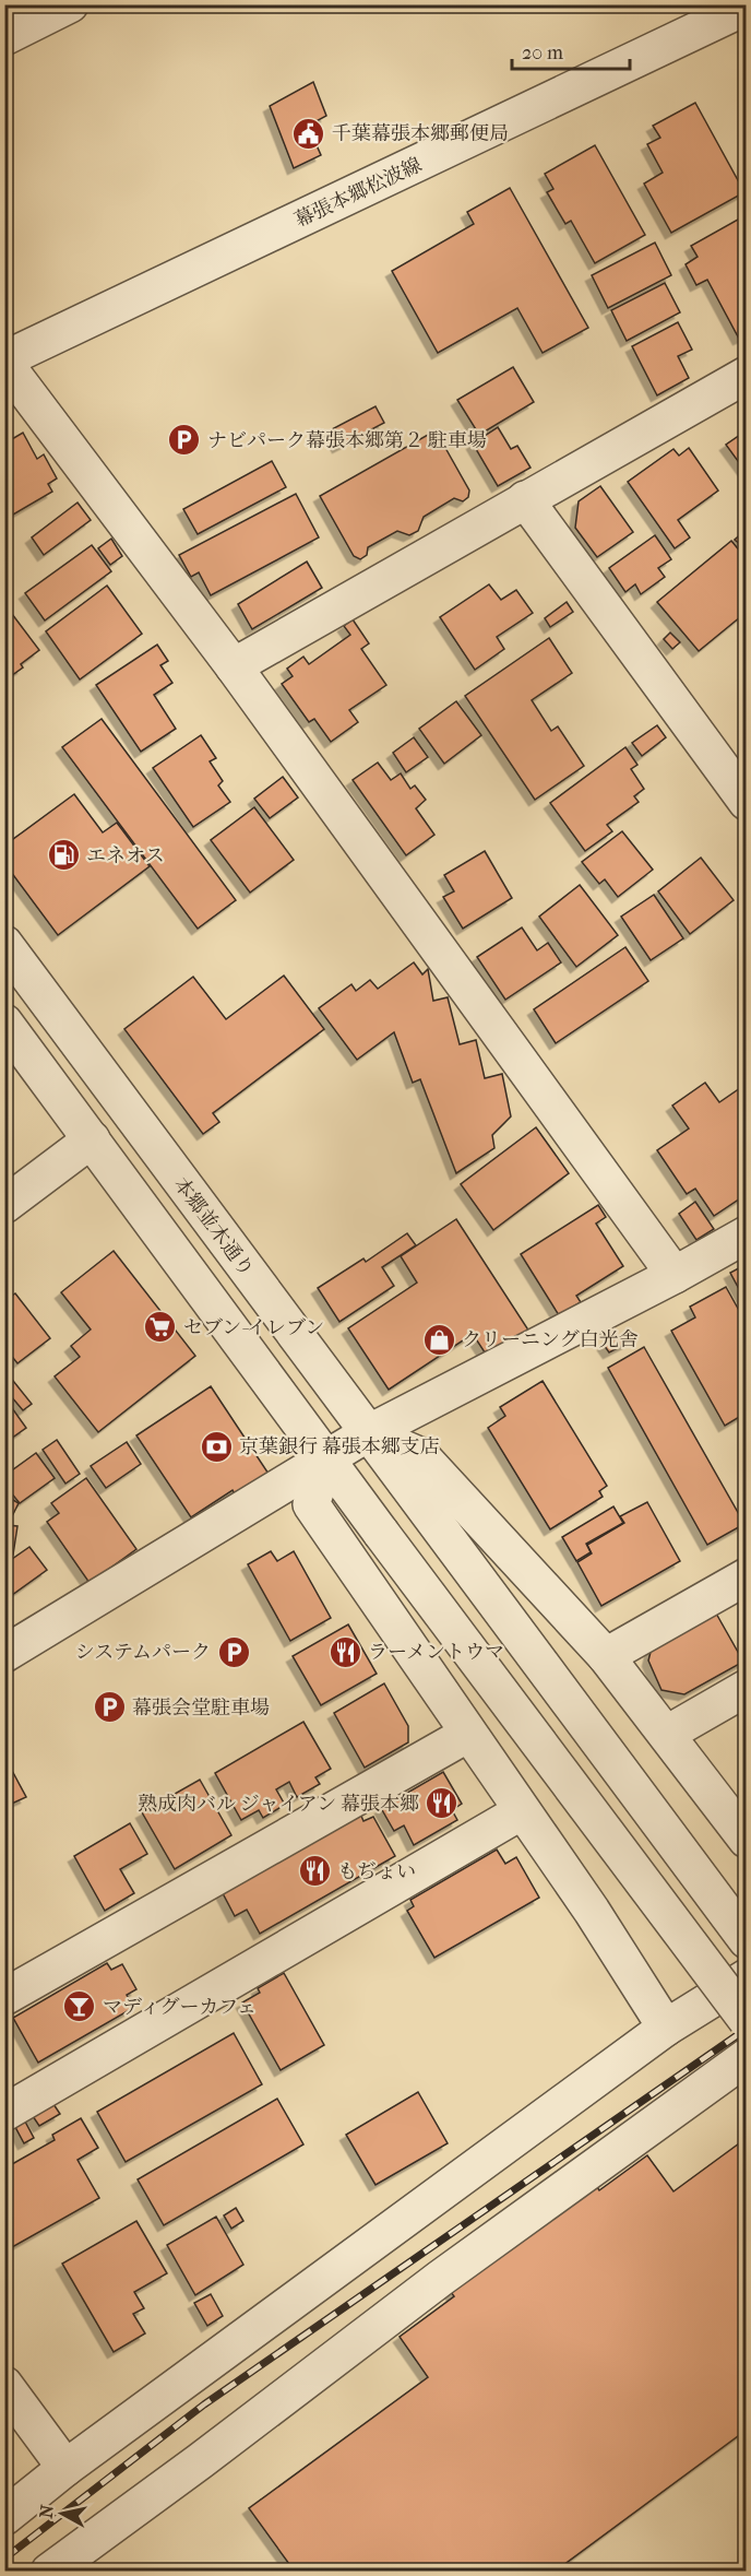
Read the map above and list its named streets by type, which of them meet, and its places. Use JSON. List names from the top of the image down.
{
  "streets": {
    "street": ["幕張本郷松波線", "本郷並木通り"]
  },
  "places": {
    "public building": ["千葉幕張本郷郵便局"],
    "parking": ["ナビパーク幕張本郷第２ 駐車場", "システムパーク", "幕張会堂駐車場"],
    "fuel station": ["エネオス"],
    "supermarket": ["セブン-イレブン"],
    "shop": ["クリーニング白光舎"],
    "bank": ["京葉銀行 幕張本郷支店"],
    "restaurant": ["ラーメントウマ", "熟成肉バル ジャイアン 幕張本郷", "もぢょい"],
    "bar": ["マディグーカフェ"]
  },
  "scale_bar": "20 m",
  "north": "left"
}
